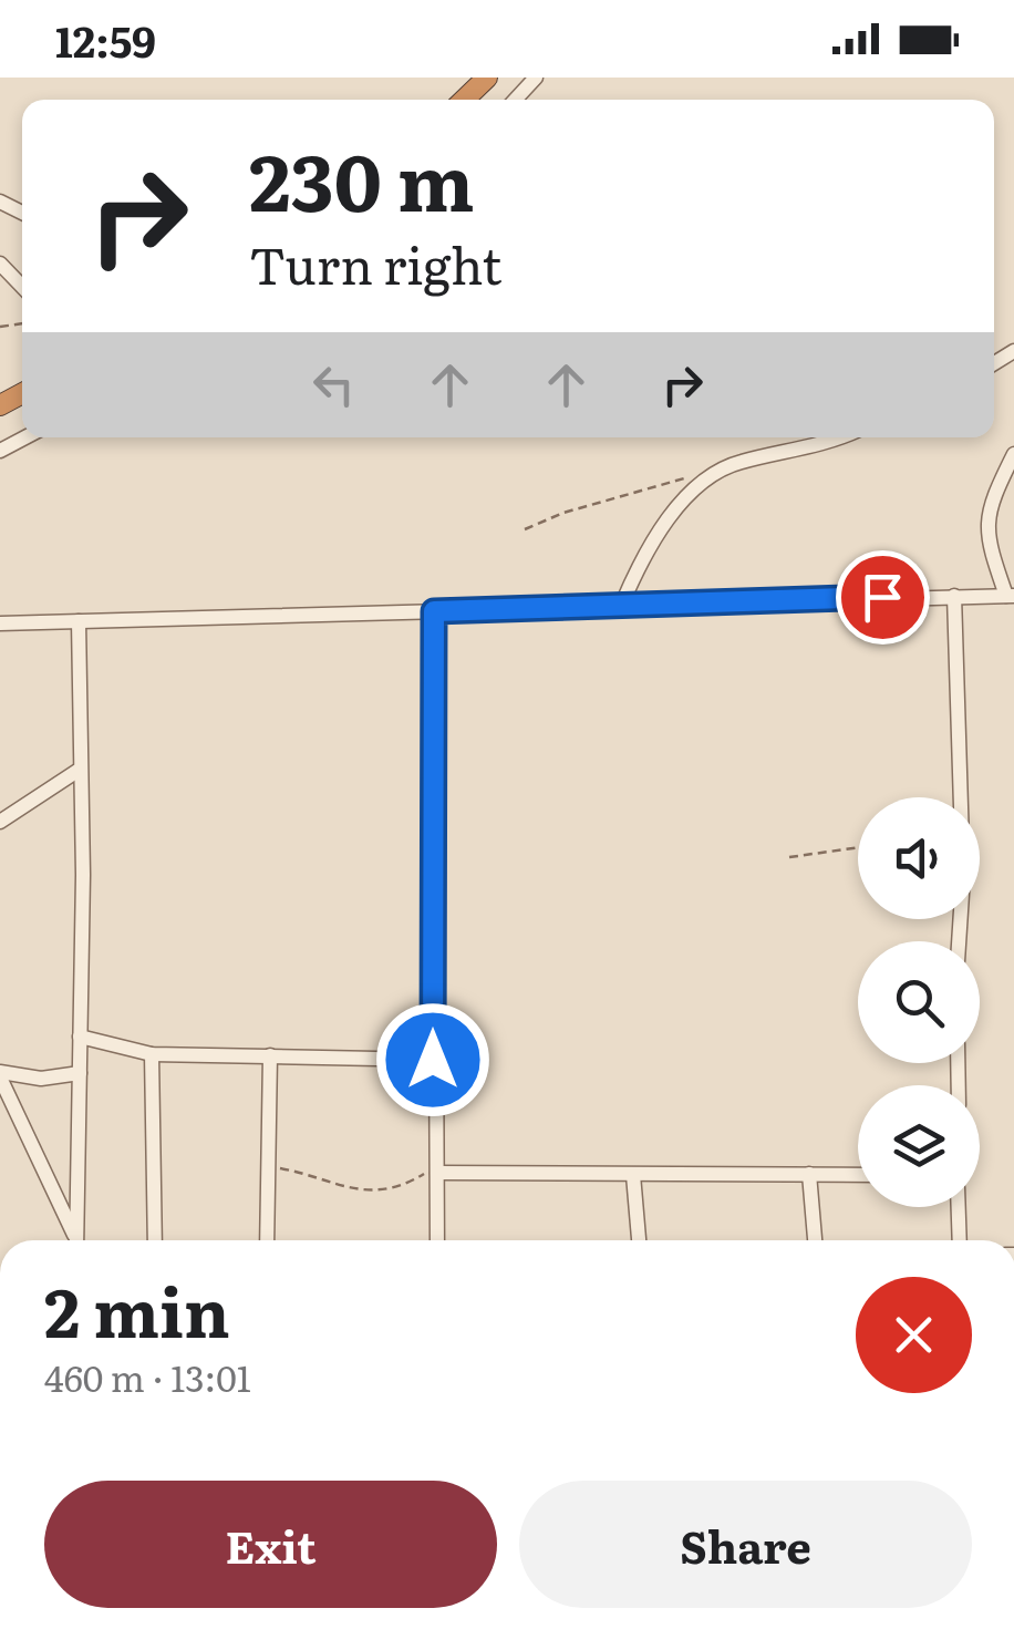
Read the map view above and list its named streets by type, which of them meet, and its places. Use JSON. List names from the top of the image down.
{
  "page": {
    "status": "12:59",
    "turn": ["230 m", "Turn right"],
    "heading": ["2 min", "460 m · 13:01"],
    "buttons": ["Exit", "Share"]
  }
}
